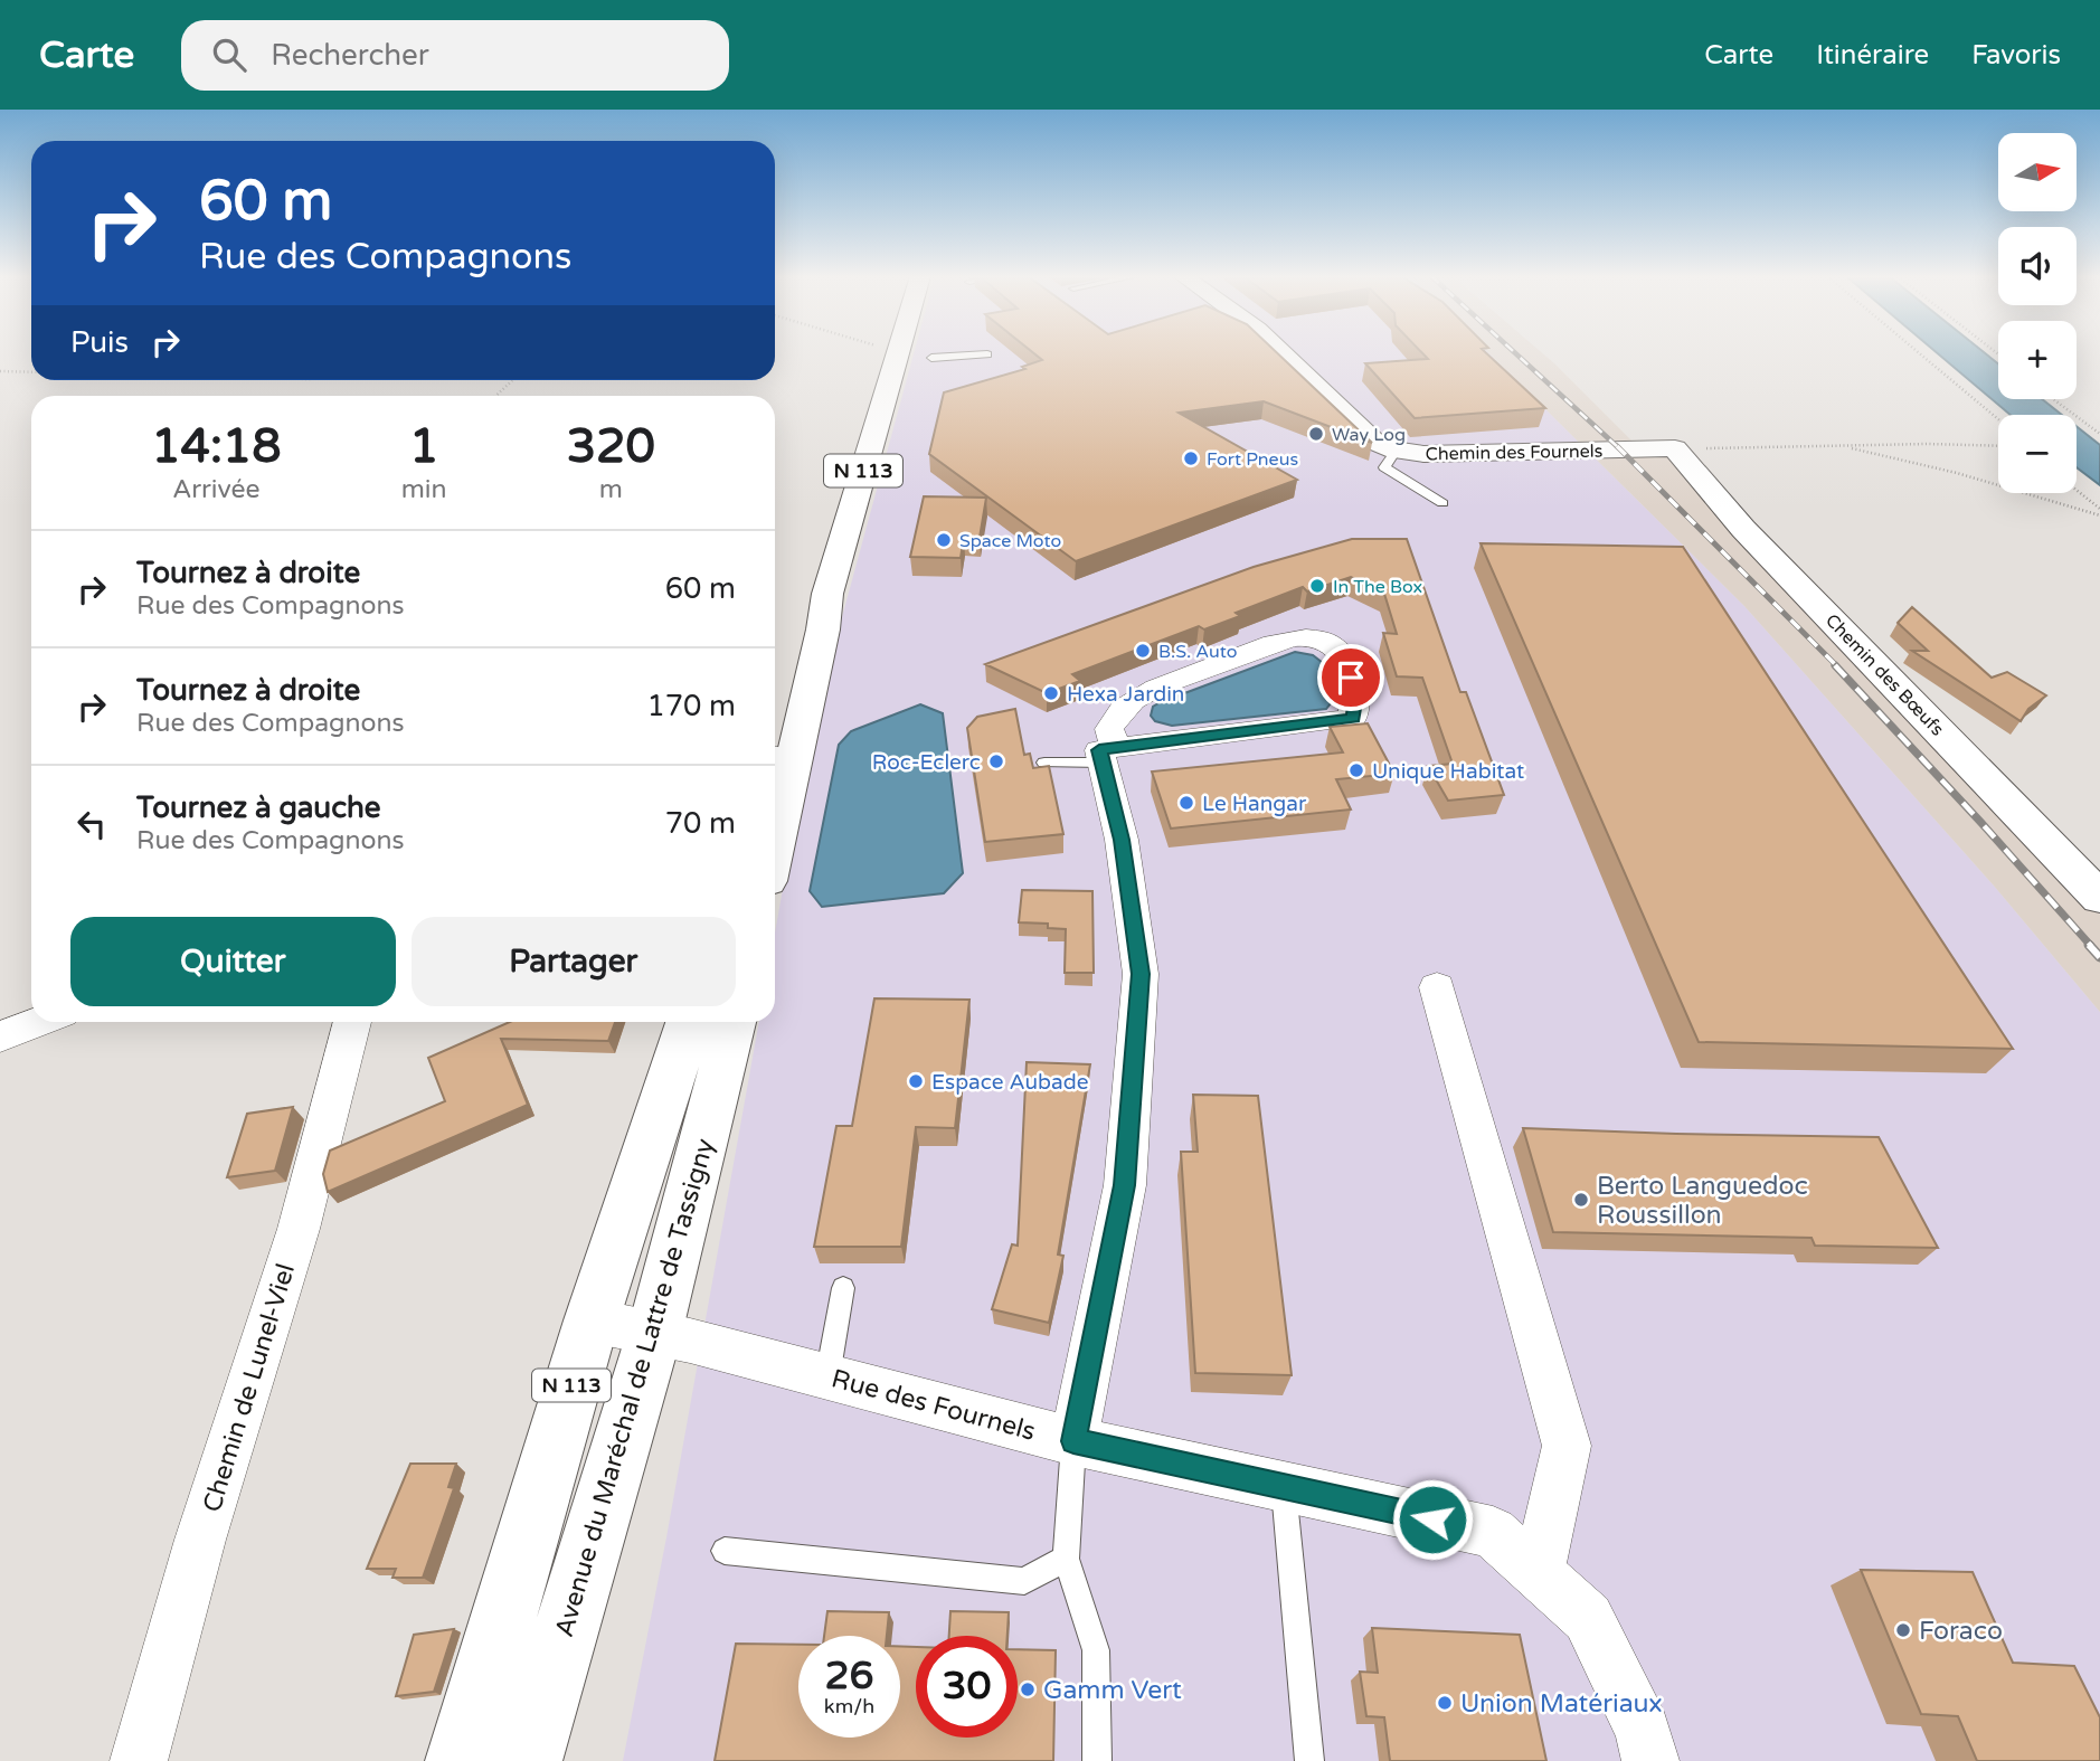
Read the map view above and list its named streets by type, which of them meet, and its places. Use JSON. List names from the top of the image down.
{
  "streets": {
    "main road": [
      "Chemin des Fournels",
      "N 113",
      "Chemin des Bœufs",
      "Avenue du Maréchal de Lattre de Tassigny"
    ],
    "street": ["Chemin de Lunel-Viel", "Rue des Fournels"]
  },
  "crossings": [
    ["Chemin des Fournels", "Chemin des Bœufs"],
    ["N 113", "Rue des Fournels"],
    ["Avenue du Maréchal de Lattre de Tassigny", "Rue des Fournels"]
  ],
  "places": [
    "Way Log",
    "Fort Pneus",
    "Space Moto",
    "In The Box",
    "B.S. Auto",
    "Hexa Jardin",
    "Roc-Eclerc",
    "Unique Habitat",
    "Le Hangar",
    "Espace Aubade",
    "Berto Languedoc Roussillon",
    "Foraco",
    "Gamm Vert",
    "Union Matériaux"
  ],
  "north": "right",
  "page": {
    "header": "Carte",
    "search": "Rechercher",
    "nav": ["Carte", "Itinéraire", "Favoris"],
    "map_buttons": ["+", "−"],
    "turn": ["60 m", "Rue des Compagnons"],
    "then": "Puis",
    "eta": [
      "14:18",
      "Arrivée",
      "1",
      "min",
      "320",
      "m"
    ],
    "list": [
      {
        "name": "Tournez à droite",
        "note": "Rue des Compagnons",
        "value": "60 m"
      },
      {
        "name": "Tournez à droite",
        "note": "Rue des Compagnons",
        "value": "170 m"
      },
      {
        "name": "Tournez à gauche",
        "note": "Rue des Compagnons",
        "value": "70 m"
      }
    ],
    "buttons": ["Quitter", "Partager"],
    "speed": "26 km/h",
    "limit": "30"
  }
}
